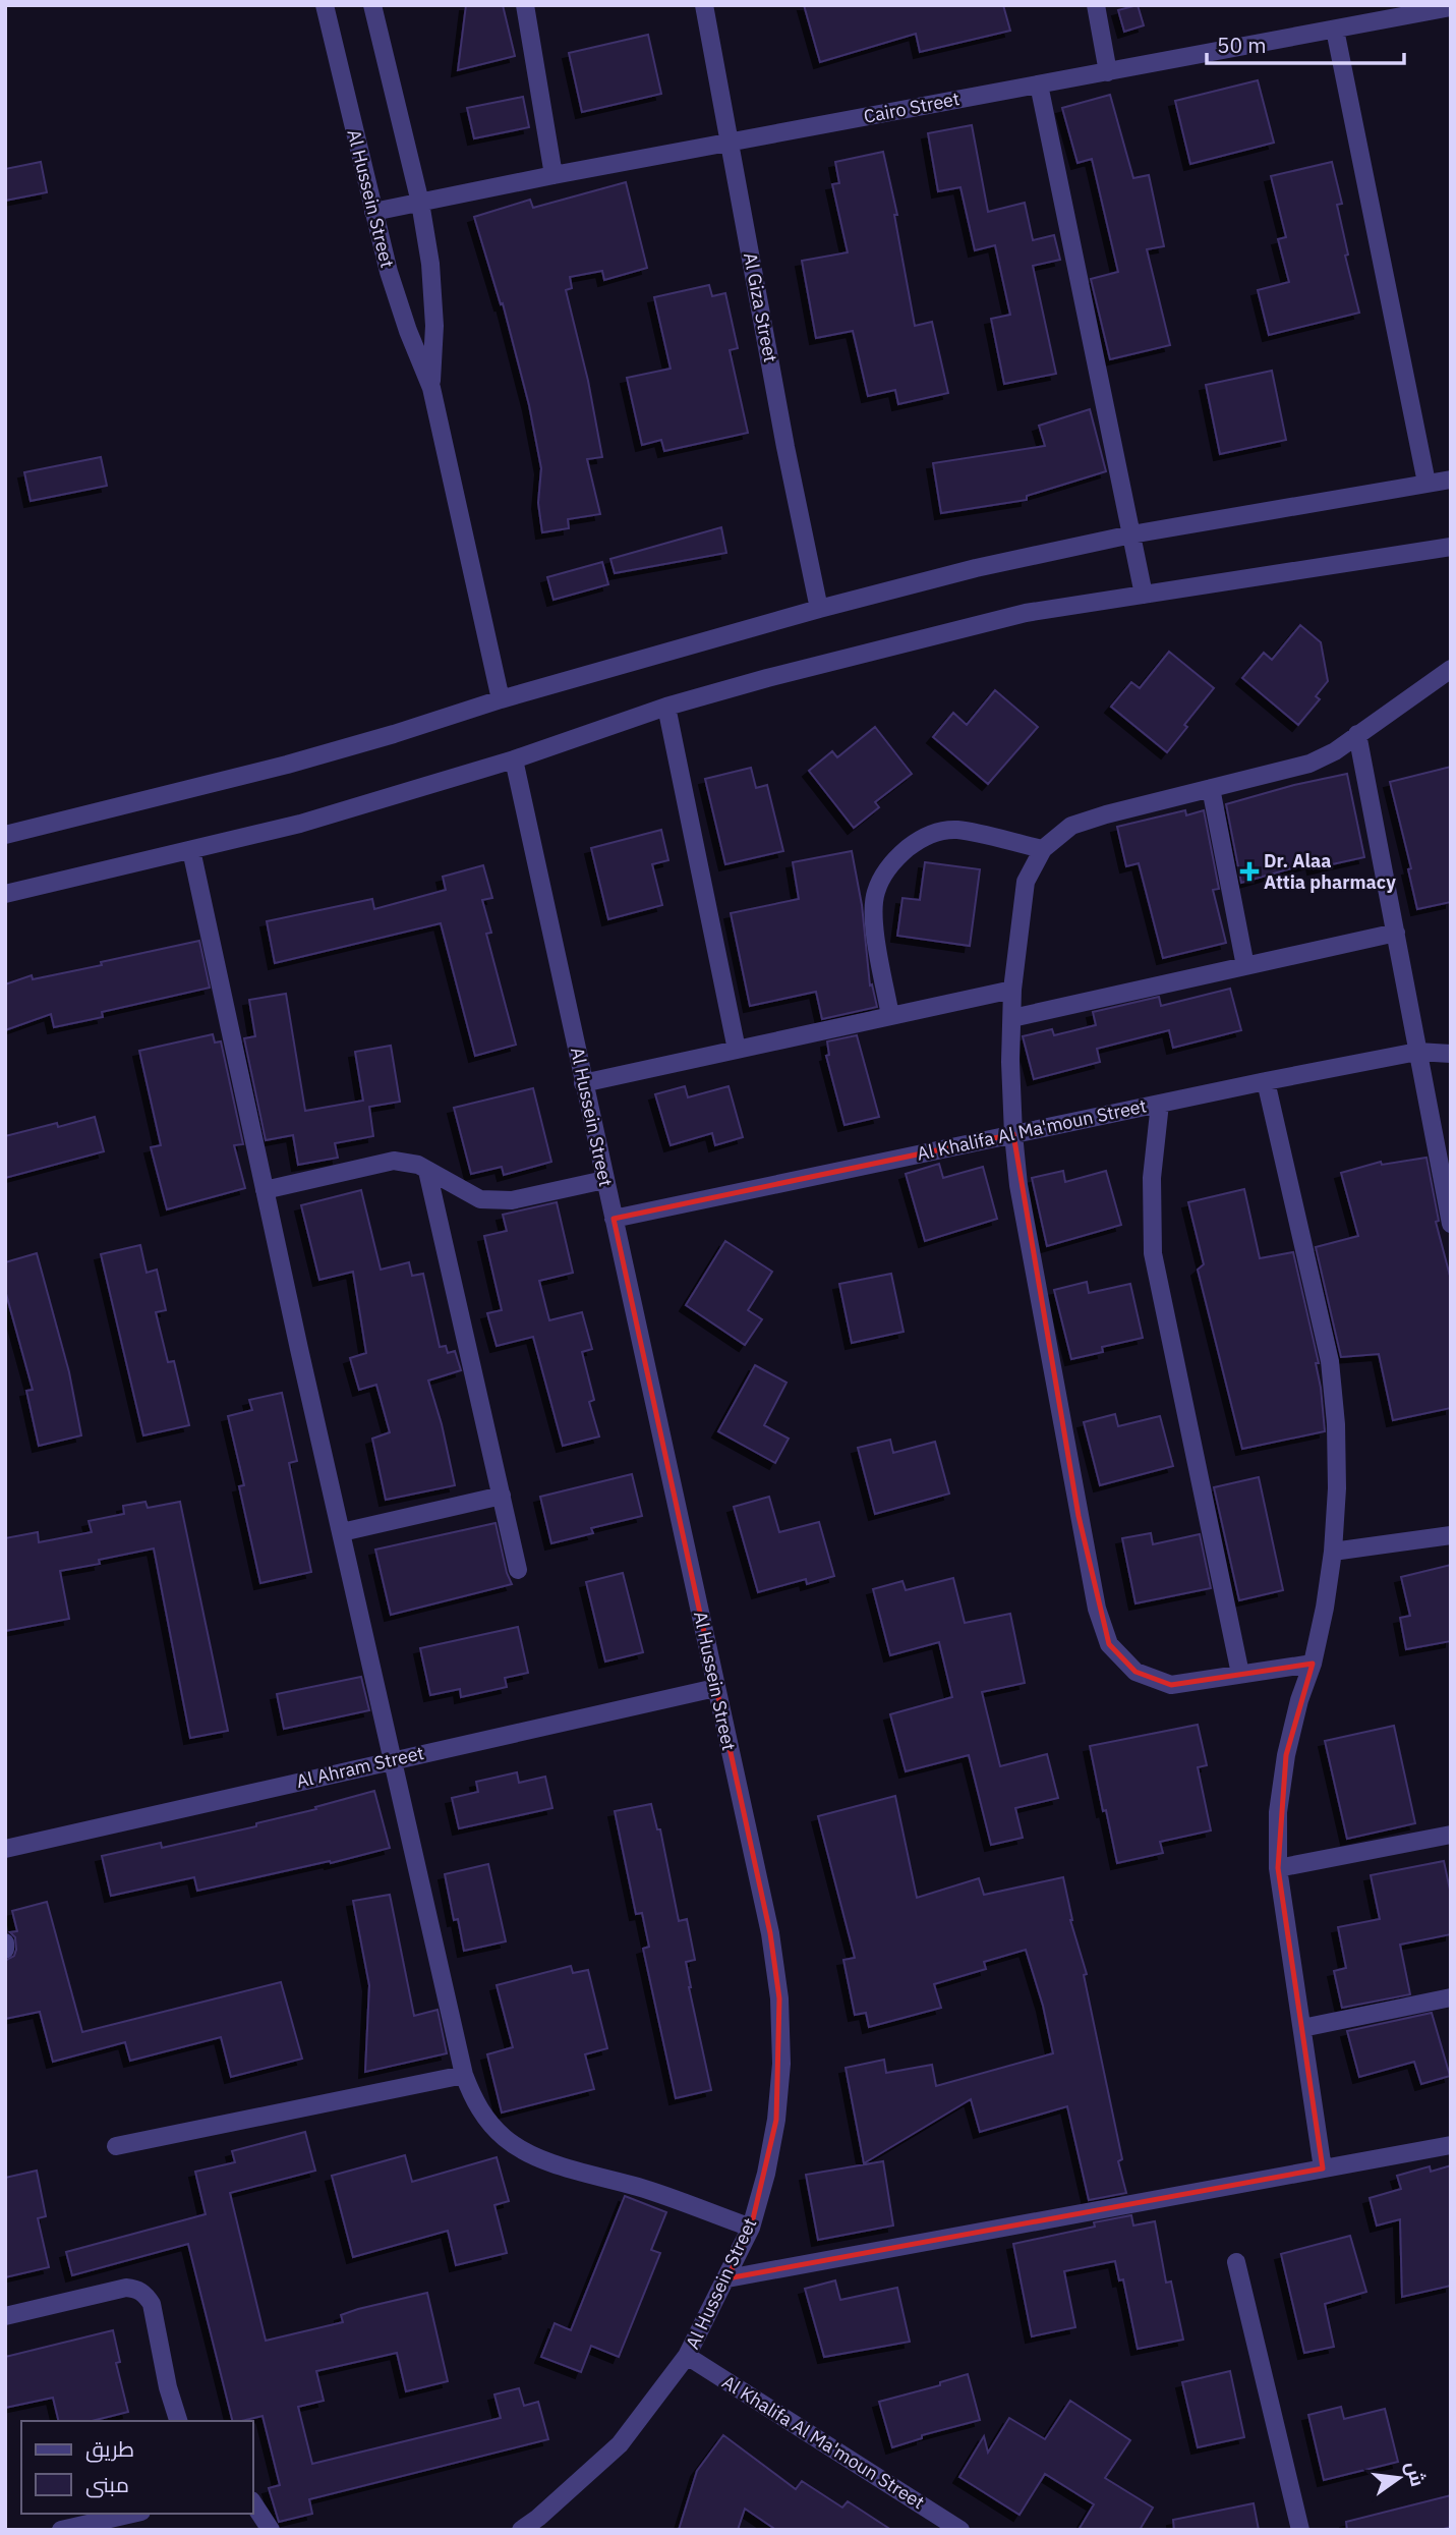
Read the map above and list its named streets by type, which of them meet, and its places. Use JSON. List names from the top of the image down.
{
  "streets": {
    "street": [
      "Cairo Street",
      "Al Hussein Street",
      "Al Giza Street",
      "Al Khalifa Al Ma'moun Street",
      "Al Ahram Street"
    ]
  },
  "crossings": [
    ["Cairo Street", "Al Hussein Street"],
    ["Cairo Street", "Al Giza Street"],
    ["Al Hussein Street", "Al Khalifa Al Ma'moun Street"],
    ["Al Hussein Street", "Al Ahram Street"]
  ],
  "places": {
    "health": ["Dr. Alaa Attia pharmacy"]
  },
  "legend": ["طريق", "مبنى"],
  "scale_bar": "50 m",
  "north": "right"
}
